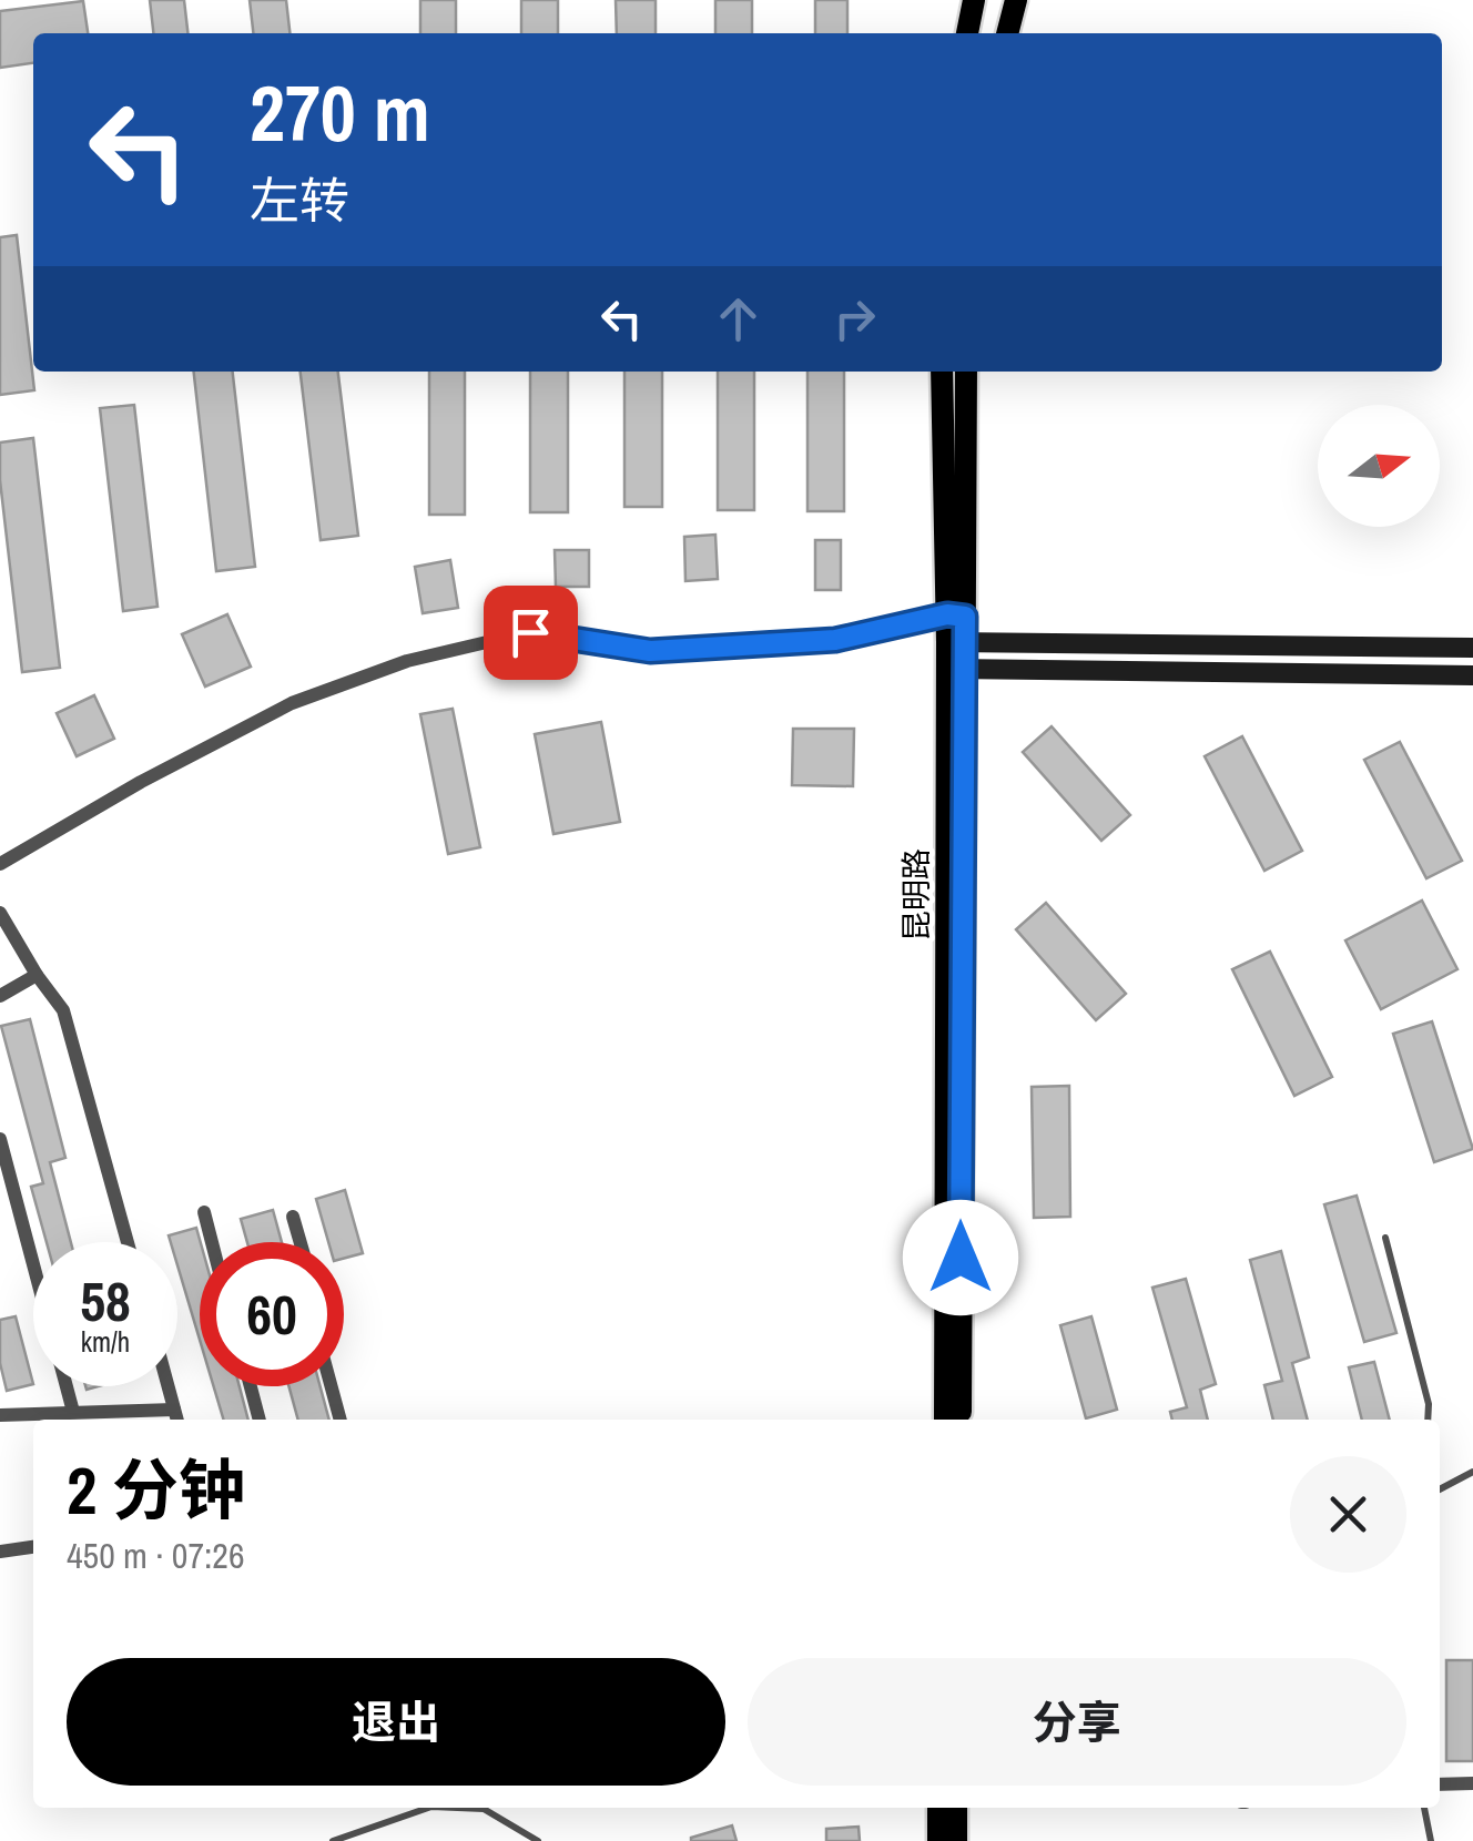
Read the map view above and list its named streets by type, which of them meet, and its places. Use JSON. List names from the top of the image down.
{
  "streets": {
    "main road": ["昆明路"]
  },
  "north": "right",
  "page": {
    "turn": ["270 m", "左转"],
    "speed": "58 km/h",
    "limit": "60",
    "heading": ["2 分钟", "450 m · 07:26"],
    "buttons": ["退出", "分享"]
  }
}
